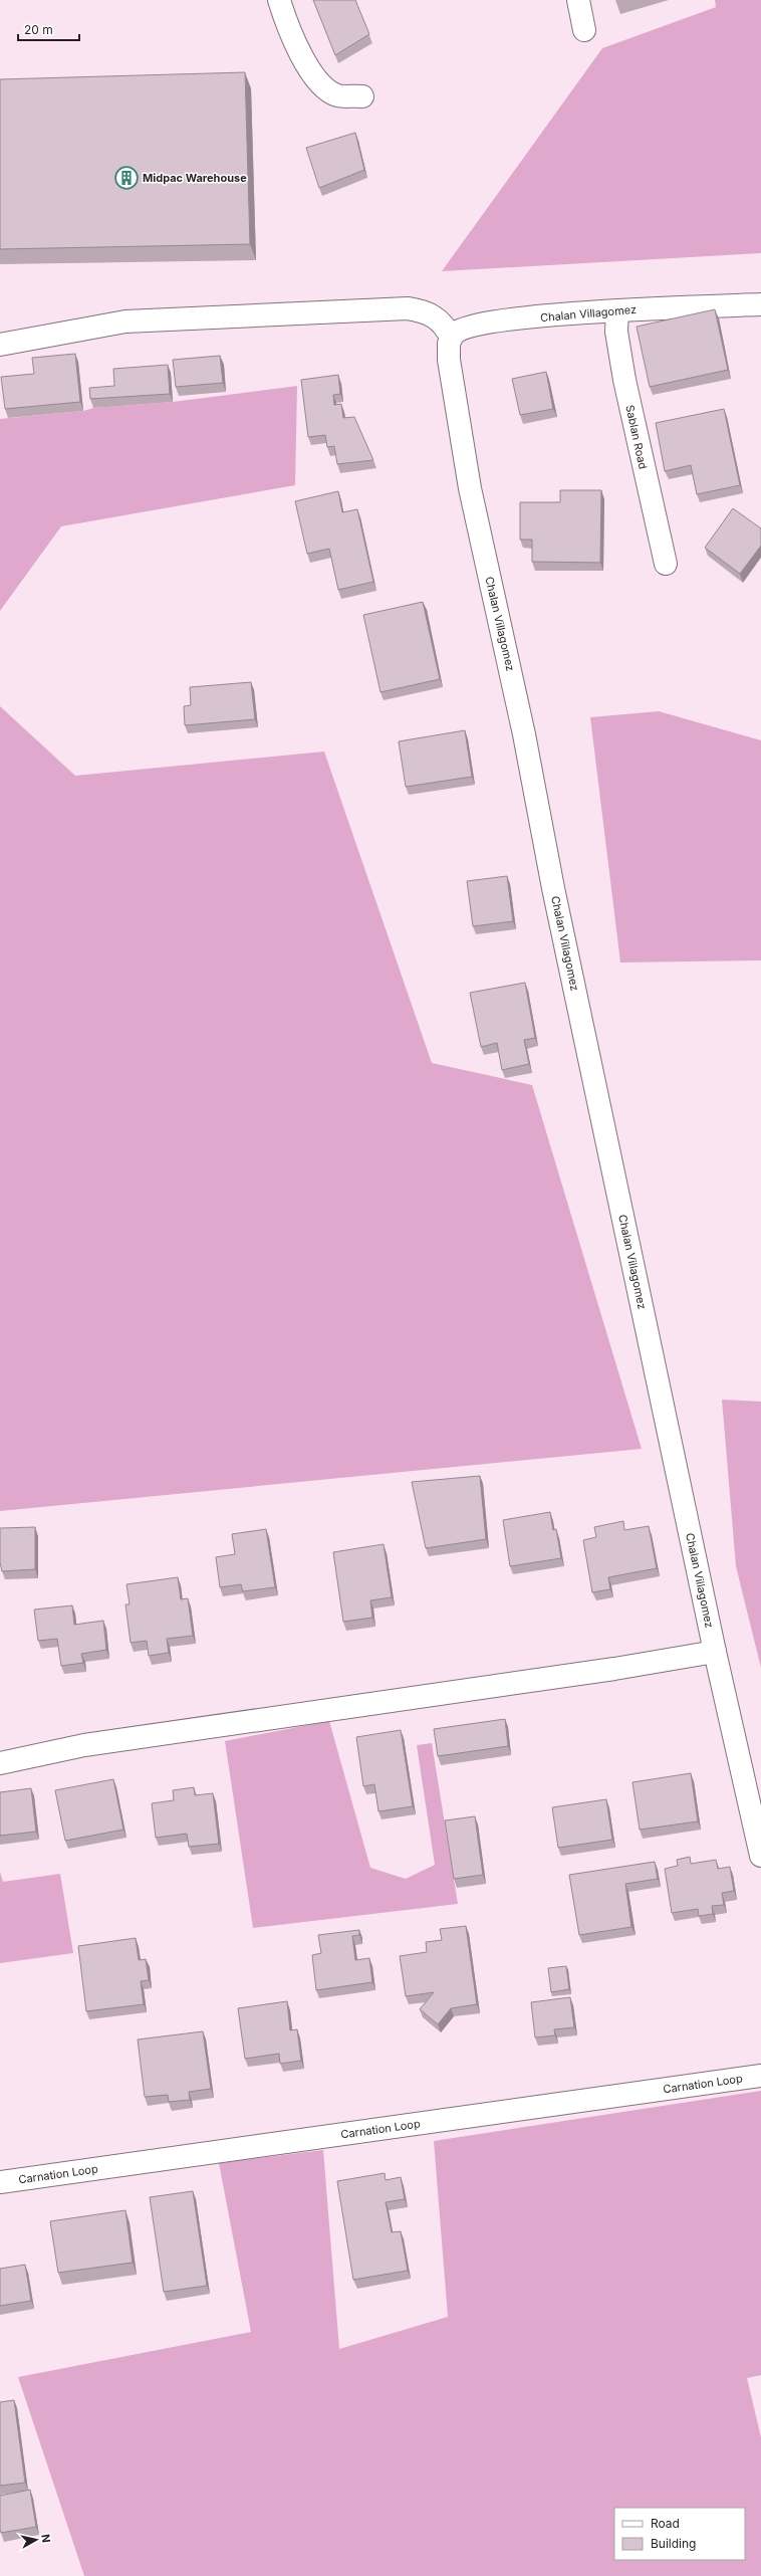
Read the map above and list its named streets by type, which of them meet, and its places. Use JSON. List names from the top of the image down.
{
  "streets": {
    "street": ["Chalan Villagomez", "Sablan Road", "Carnation Loop"]
  },
  "crossings": [
    ["Chalan Villagomez", "Sablan Road"]
  ],
  "places": {
    "building": ["Midpac Warehouse"]
  },
  "legend": ["Road", "Building"],
  "scale_bar": "20 m",
  "north": "right"
}
